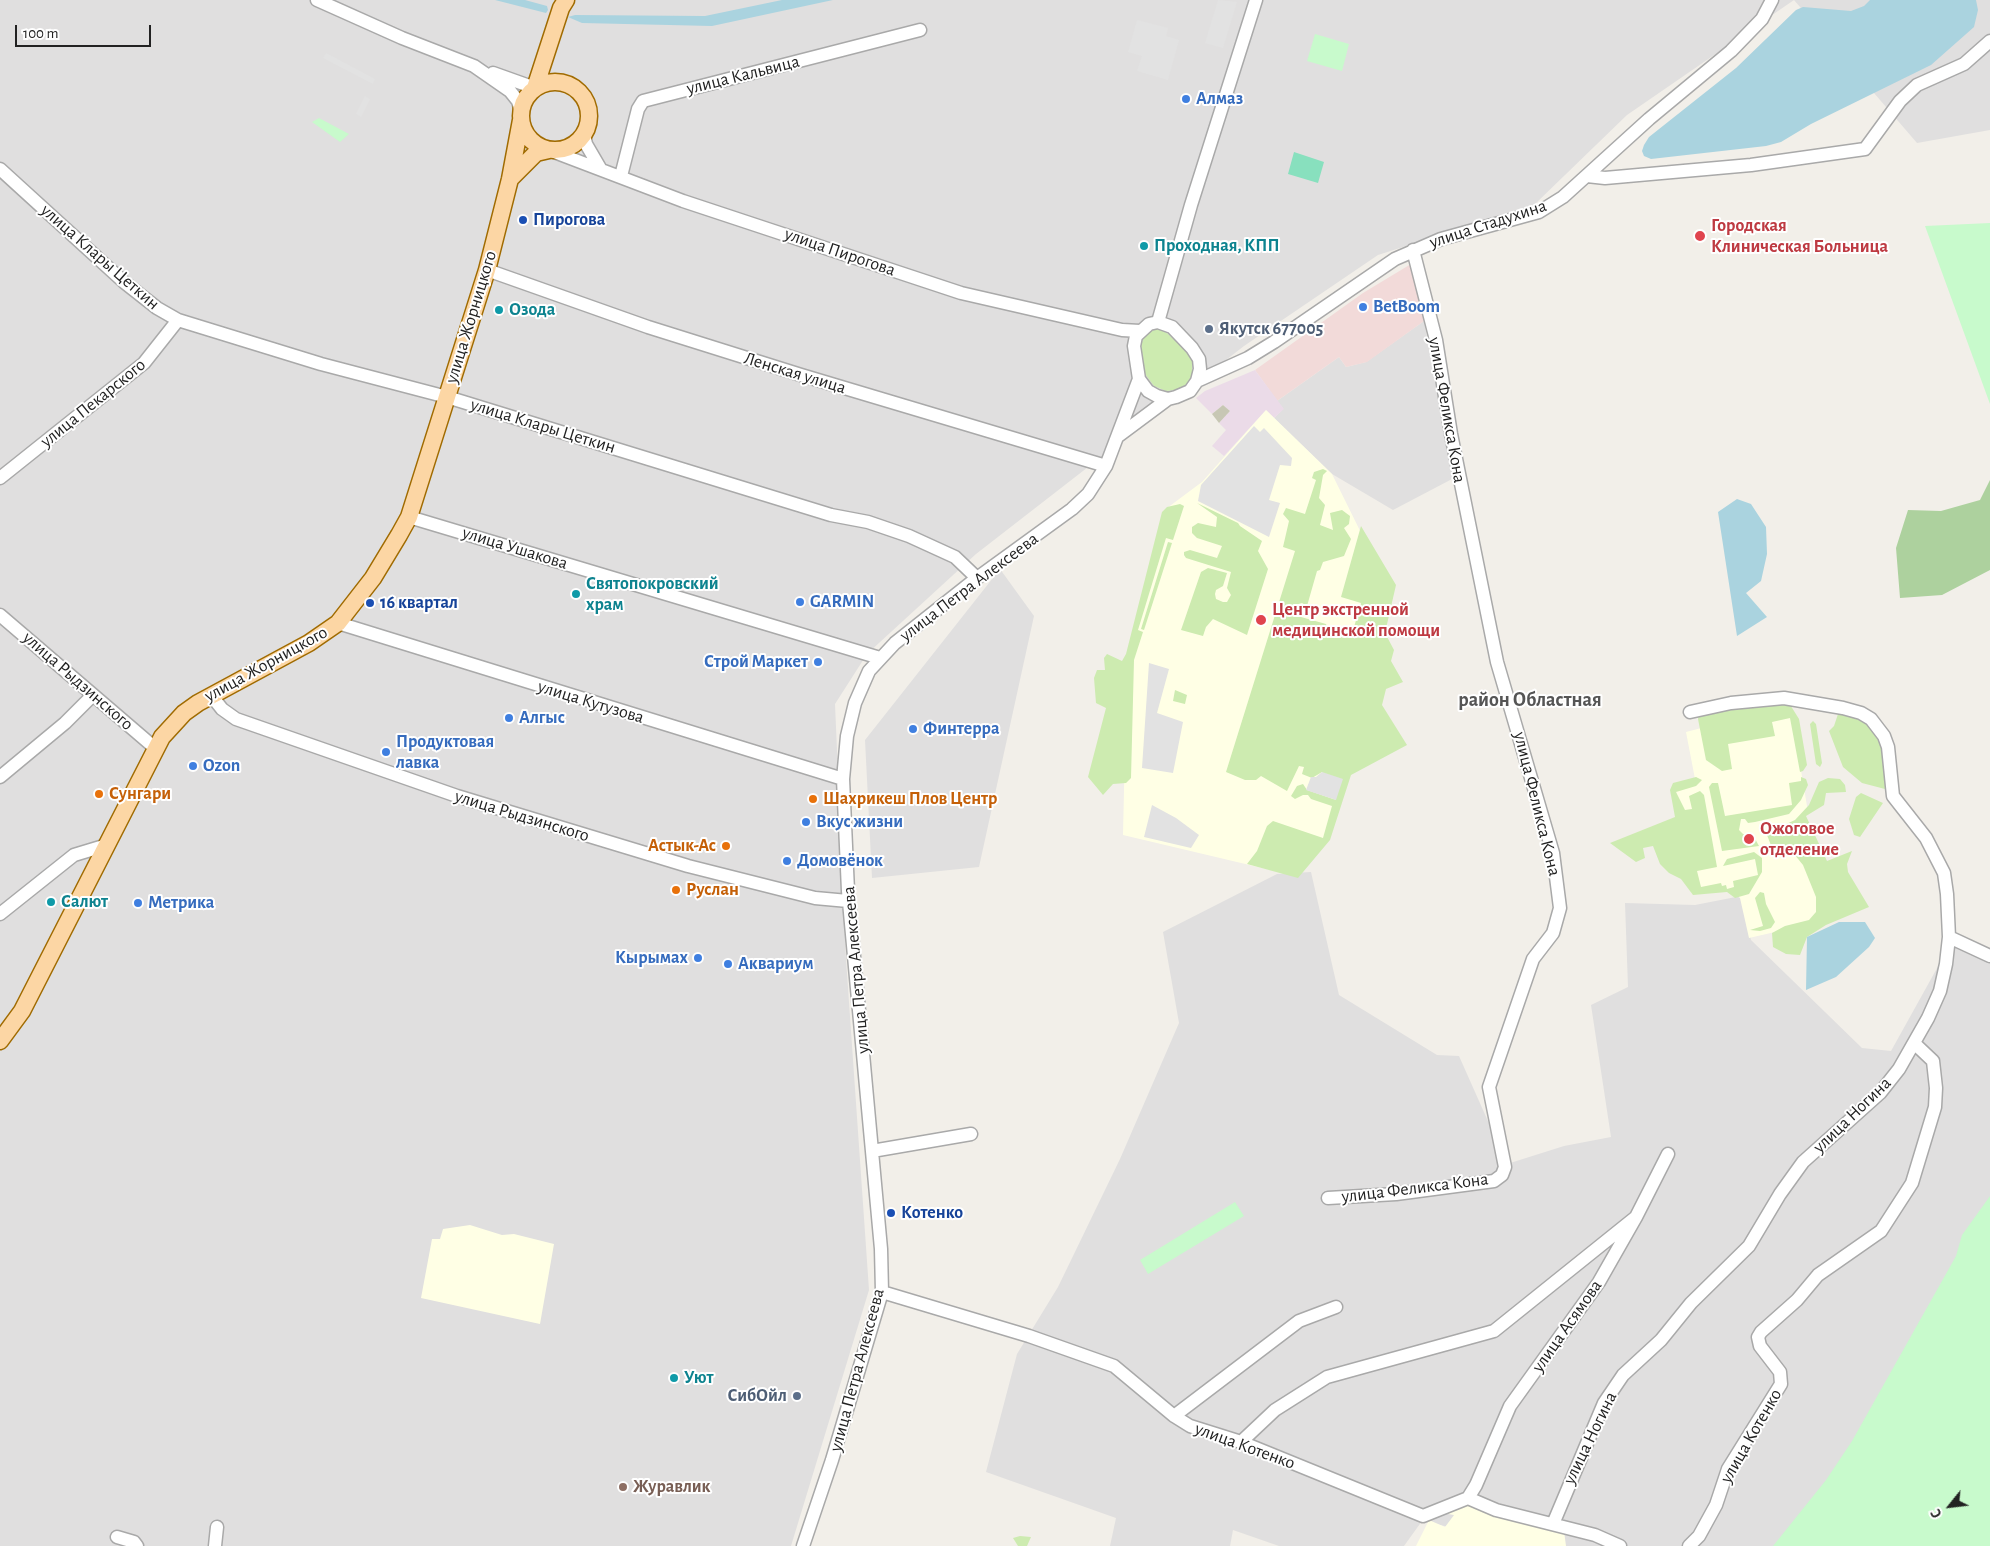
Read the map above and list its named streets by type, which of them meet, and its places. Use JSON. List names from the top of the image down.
{
  "streets": {
    "main road": ["улица Жорницкого"],
    "street": [
      "улица Кальвица",
      "улица Стадухина",
      "улица Пирогова",
      "улица Клары Цеткин",
      "Ленская улица",
      "улица Пекарского",
      "улица Феликса Кона",
      "улица Ушакова",
      "улица Петра Алексеева",
      "улица Рыдзинского",
      "улица Кутузова",
      "улица Ногина",
      "улица Асямова",
      "улица Котенко"
    ]
  },
  "crossings": [
    ["улица Кальвица", "улица Пирогова"],
    ["улица Стадухина", "улица Пирогова"],
    ["улица Стадухина", "улица Феликса Кона"],
    ["улица Стадухина", "улица Петра Алексеева"],
    ["улица Пирогова", "улица Жорницкого"],
    ["улица Пирогова", "улица Петра Алексеева"],
    ["улица Клары Цеткин", "улица Жорницкого"],
    ["улица Клары Цеткин", "улица Пекарского"],
    ["улица Клары Цеткин", "улица Петра Алексеева"],
    ["улица Жорницкого", "Ленская улица"],
    ["улица Жорницкого", "улица Ушакова"],
    ["улица Жорницкого", "улица Рыдзинского"],
    ["улица Жорницкого", "улица Кутузова"],
    ["Ленская улица", "улица Петра Алексеева"],
    ["улица Ушакова", "улица Петра Алексеева"],
    ["улица Петра Алексеева", "улица Рыдзинского"],
    ["улица Петра Алексеева", "улица Кутузова"],
    ["улица Петра Алексеева", "улица Котенко"],
    ["улица Ногина", "улица Котенко"],
    ["улица Асямова", "улица Котенко"]
  ],
  "districts": ["район Областная"],
  "places": [
    "Алмаз",
    "Пирогова",
    "Городская Клиническая Больница",
    "Проходная, КПП",
    "BetBoom",
    "Озода",
    "Якутск 677005",
    "Святопокровский храм",
    "GARMIN",
    "16 квартал",
    "Центр экстренной медицинской помощи",
    "Строй Маркет",
    "Алгыс",
    "Финтерра",
    "Продуктовая лавка",
    "Ozon",
    "Сунгари",
    "Шахрикеш Плов Центр",
    "Вкус жизни",
    "Ожоговое отделение",
    "Астык-Ас",
    "Домовёнок",
    "Руслан",
    "Салют",
    "Метрика",
    "Кырымах",
    "Аквариум",
    "Котенко",
    "Уют",
    "СибОйл",
    "Журавлик"
  ],
  "scale_bar": "100 m",
  "north": "bottom left"
}
